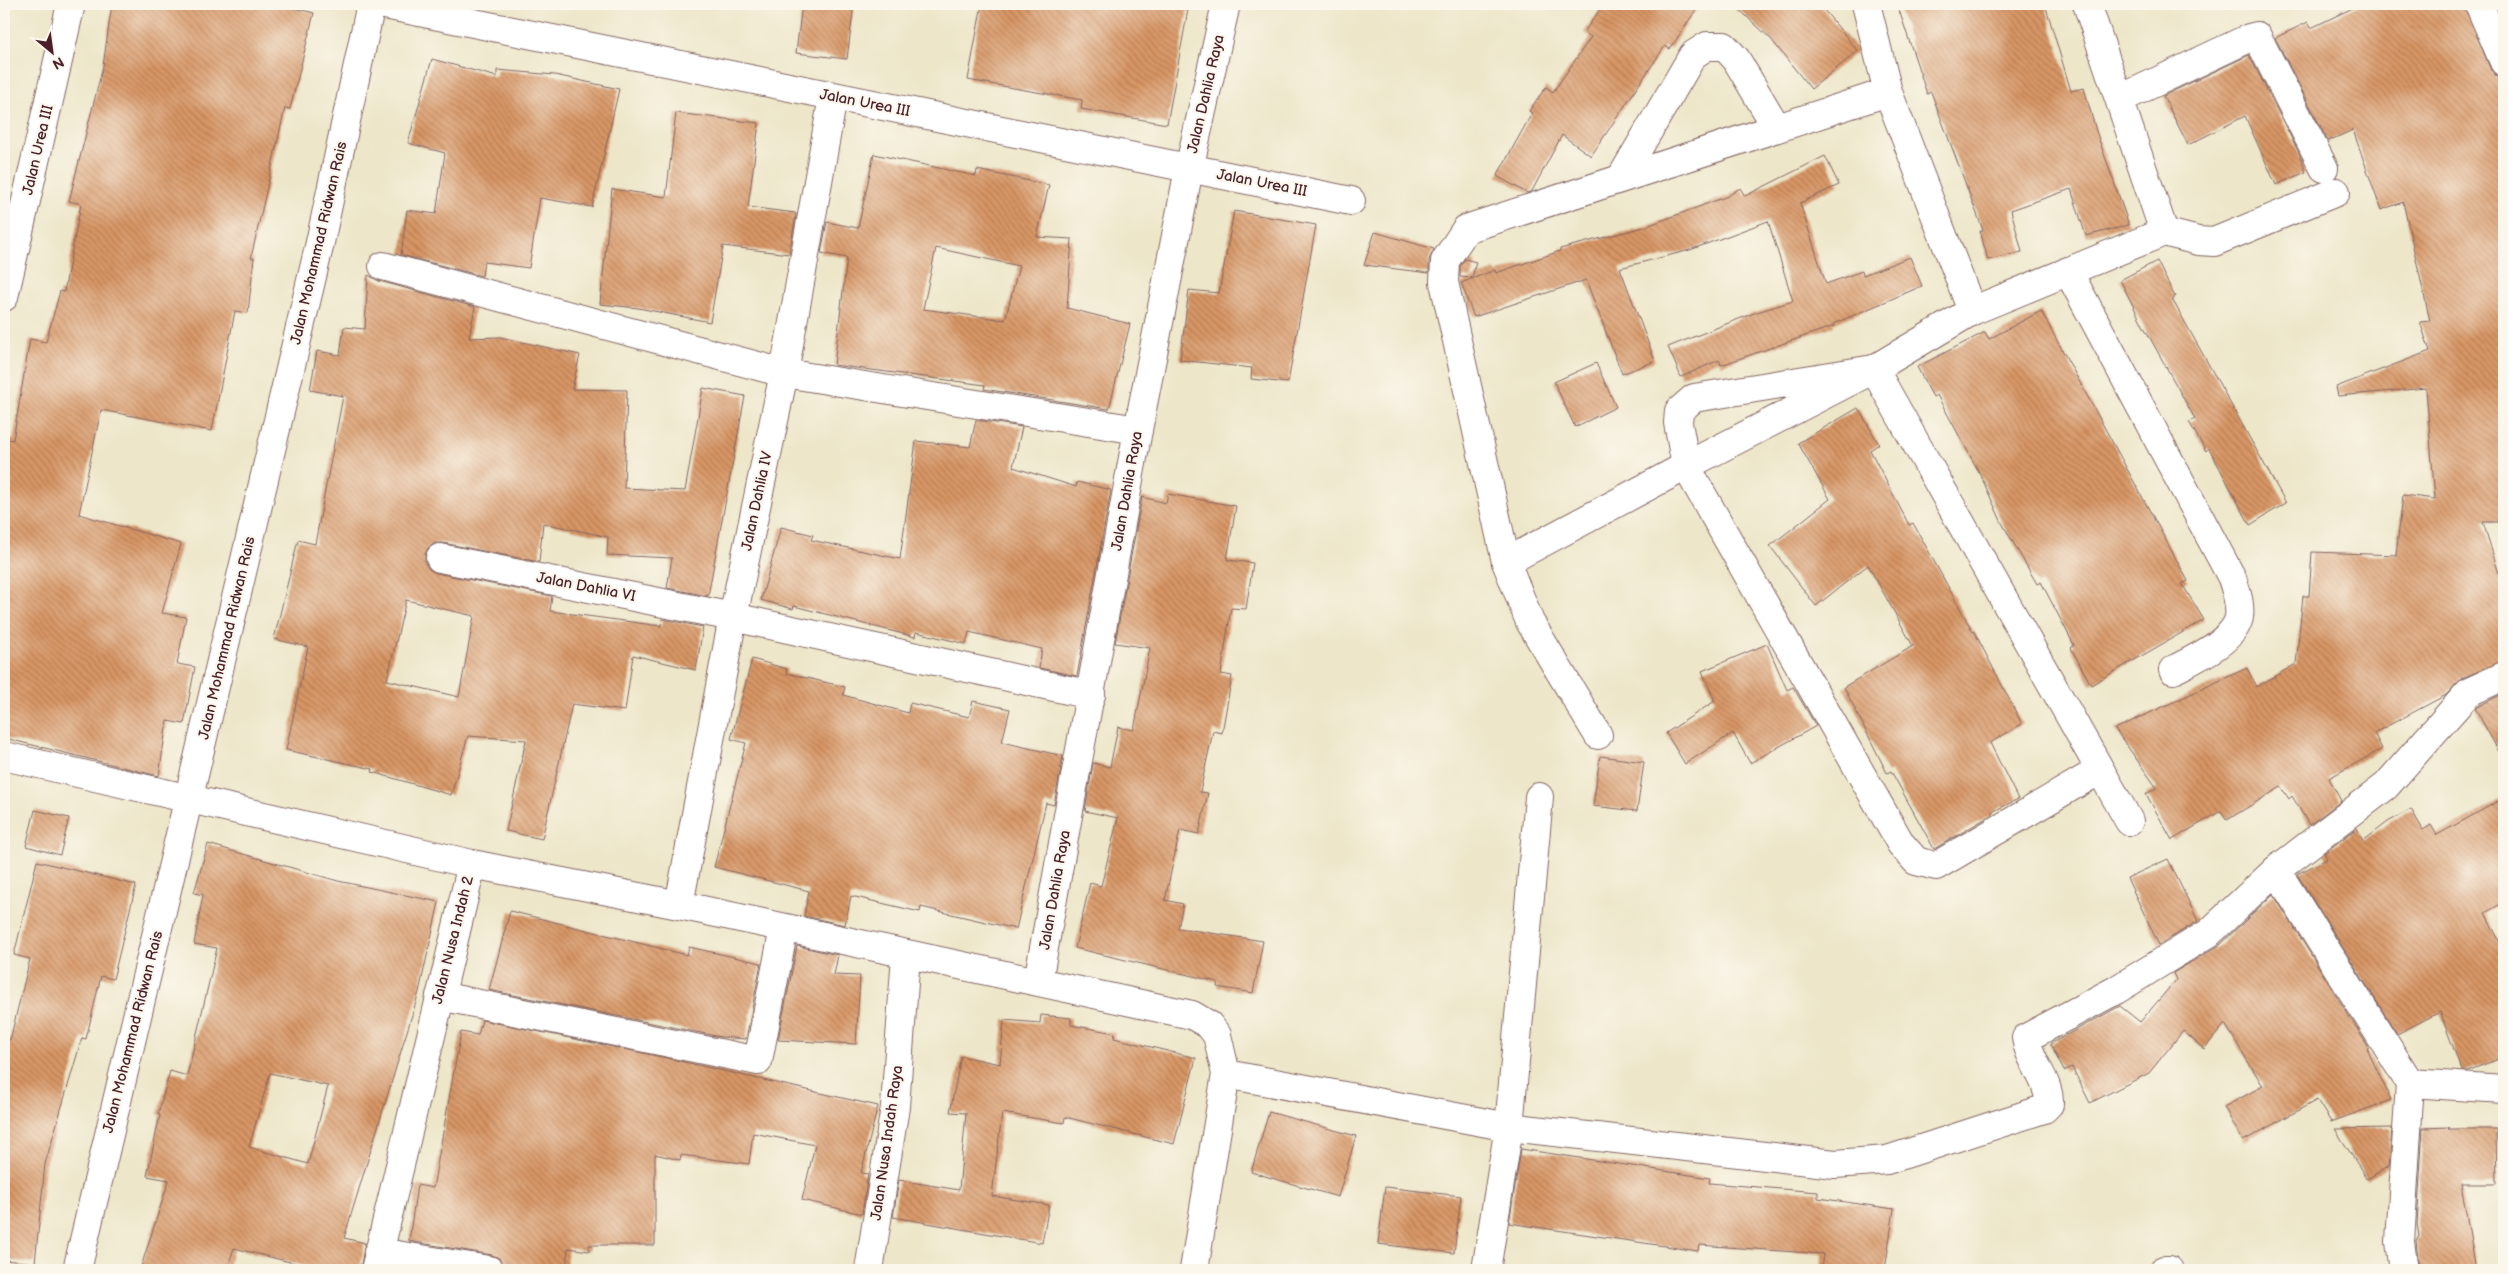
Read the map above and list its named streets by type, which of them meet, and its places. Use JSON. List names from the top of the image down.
{
  "streets": {
    "street": [
      "Jalan Dahlia Raya",
      "Jalan Urea III",
      "Jalan Mohammad Ridwan Rais",
      "Jalan Dahlia IV",
      "Jalan Dahlia VI",
      "Jalan Nusa Indah 2",
      "Jalan Nusa Indah Raya"
    ]
  },
  "crossings": [
    ["Jalan Dahlia Raya", "Jalan Urea III"],
    ["Jalan Dahlia Raya", "Jalan Dahlia VI"],
    ["Jalan Urea III", "Jalan Dahlia IV"],
    ["Jalan Mohammad Ridwan Rais", "Jalan Nusa Indah 2"],
    ["Jalan Dahlia IV", "Jalan Dahlia VI"]
  ],
  "north": "bottom right"
}
